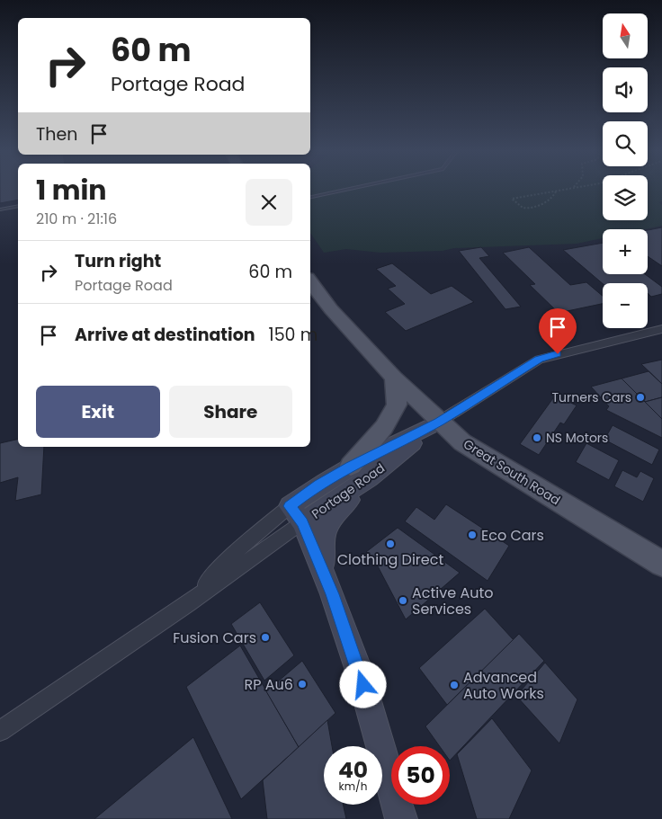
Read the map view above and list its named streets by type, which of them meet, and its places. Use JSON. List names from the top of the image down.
{
  "streets": {
    "main road": ["Great South Road", "Portage Road"]
  },
  "crossings": [
    ["Great South Road", "Portage Road"]
  ],
  "places": [
    "Turners Cars",
    "NS Motors",
    "Eco Cars",
    "Clothing Direct",
    "Active Auto Services",
    "Fusion Cars",
    "RP Au6",
    "Advanced Auto Works"
  ],
  "north": "top",
  "page": {
    "map_buttons": ["+", "−"],
    "turn": ["60 m", "Portage Road"],
    "then": "Then",
    "heading": ["1 min", "210 m · 21:16"],
    "list": [
      {
        "name": "Turn right",
        "note": "Portage Road",
        "value": "60 m"
      },
      {
        "name": "Arrive at destination",
        "value": "150 m"
      }
    ],
    "buttons": ["Exit", "Share"],
    "speed": "40 km/h",
    "limit": "50"
  }
}
